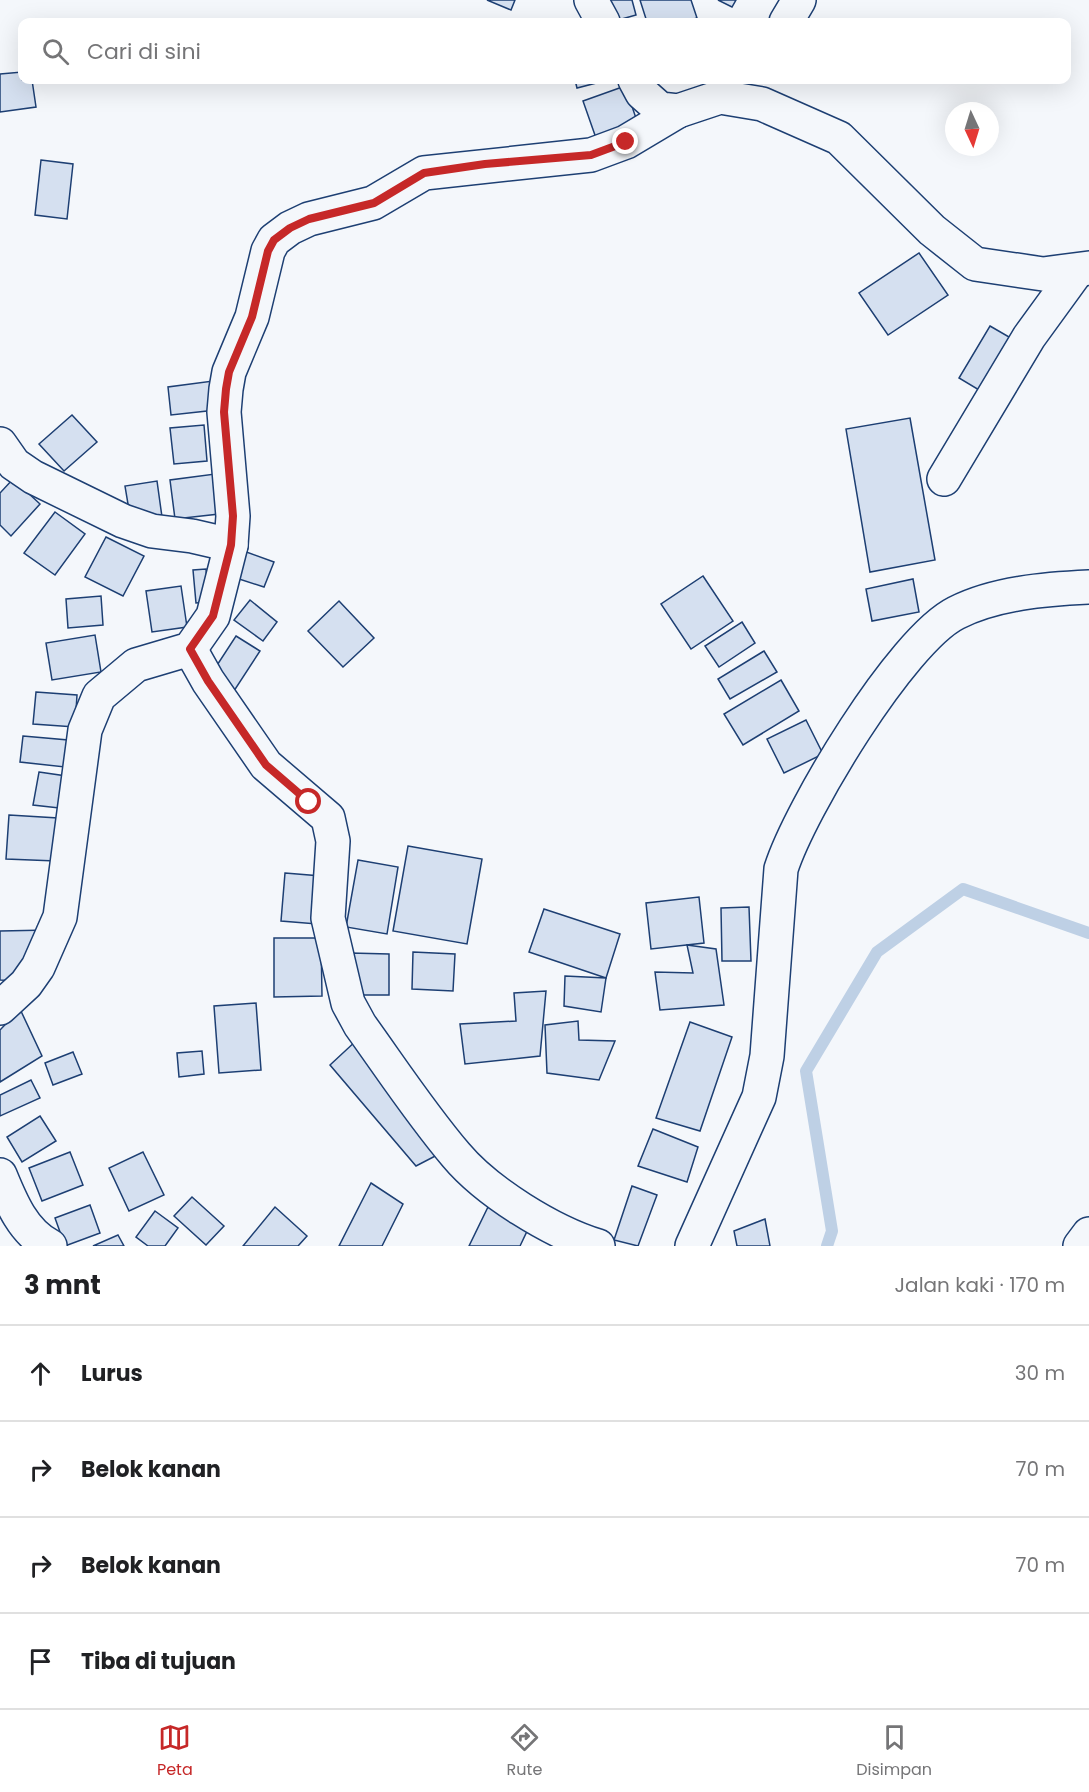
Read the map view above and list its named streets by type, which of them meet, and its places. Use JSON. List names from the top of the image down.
{
  "north": "bottom",
  "page": {
    "search": "Cari di sini",
    "heading": ["3 mnt", "Jalan kaki · 170 m"],
    "list": [
      ["Lurus", "30 m"],
      ["Belok kanan", "70 m"],
      ["Belok kanan", "70 m"],
      "Tiba di tujuan"
    ],
    "nav": ["Peta", "Rute", "Disimpan"]
  }
}
